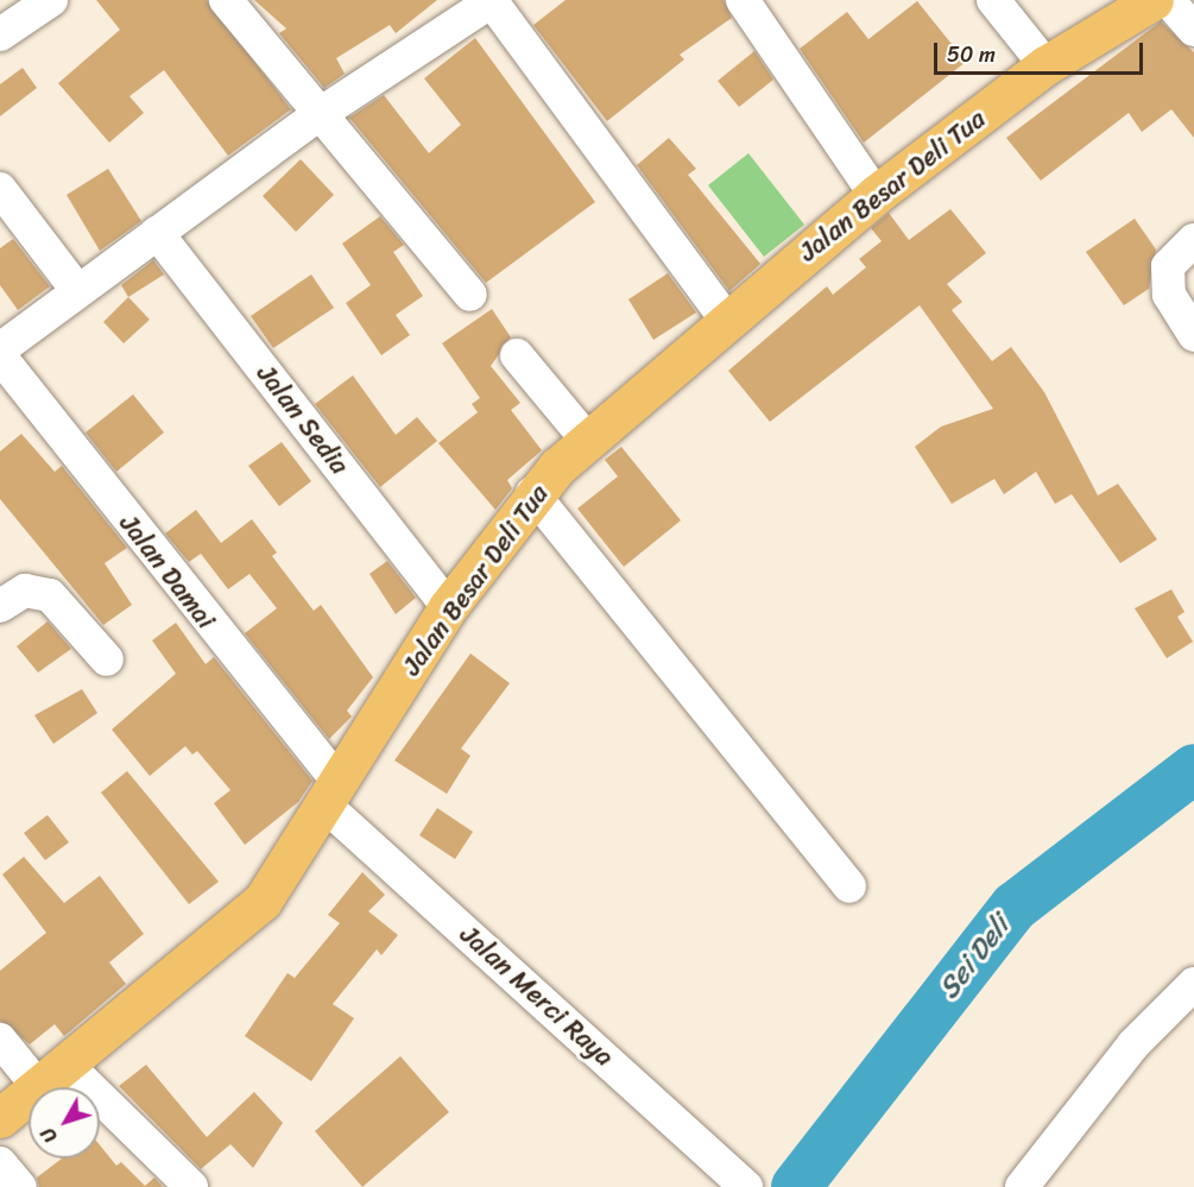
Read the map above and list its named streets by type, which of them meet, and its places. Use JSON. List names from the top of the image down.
{
  "streets": {
    "main road": ["Jalan Besar Deli Tua"],
    "street": ["Jalan Sedia", "Jalan Damai", "Jalan Merci Raya"]
  },
  "crossings": [
    ["Jalan Besar Deli Tua", "Jalan Sedia"],
    ["Jalan Besar Deli Tua", "Jalan Damai"],
    ["Jalan Besar Deli Tua", "Jalan Merci Raya"],
    ["Jalan Damai", "Jalan Merci Raya"]
  ],
  "water": ["Sei Deli"],
  "scale_bar": "50 m",
  "north": "bottom left"
}
